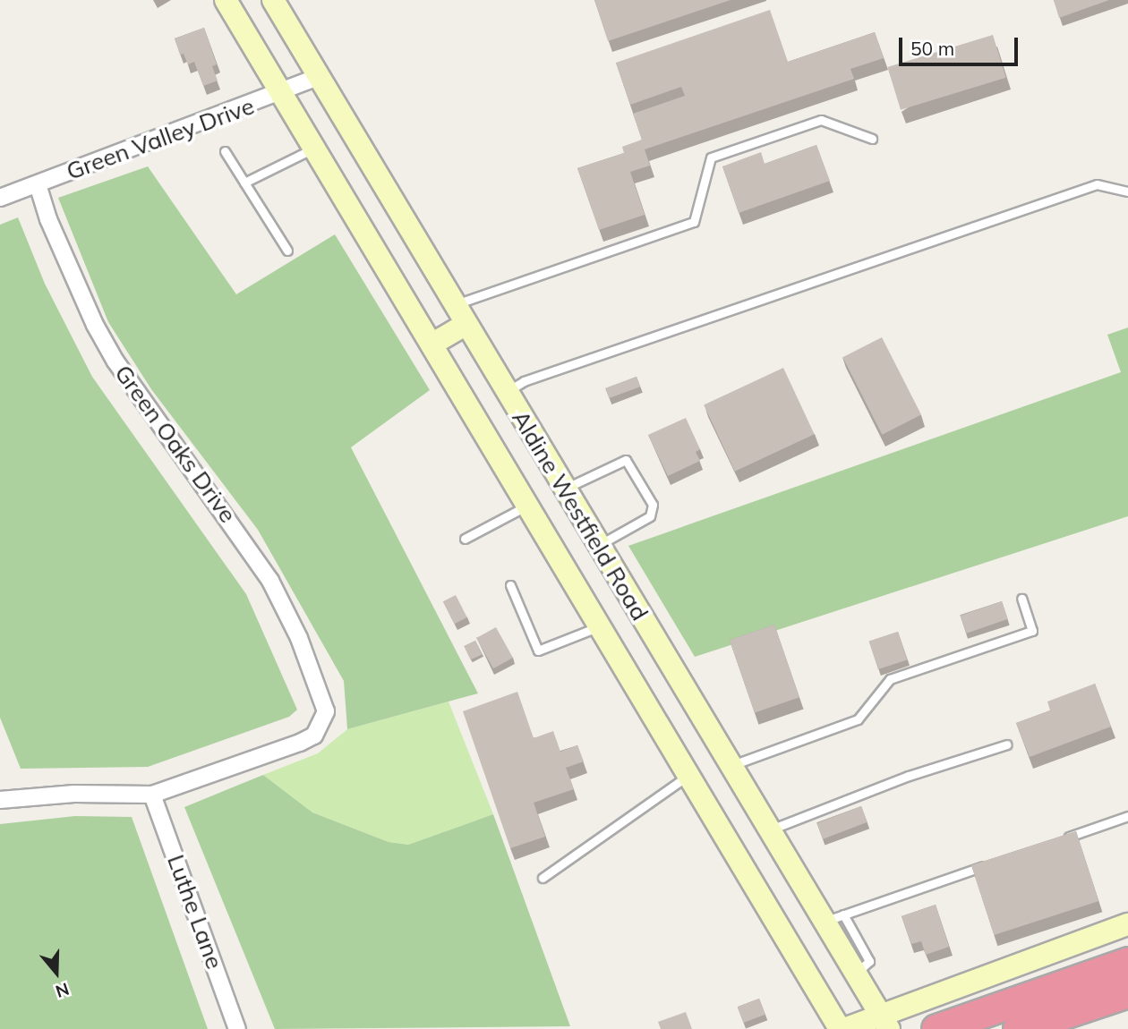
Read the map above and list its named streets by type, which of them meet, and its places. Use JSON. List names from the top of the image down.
{
  "streets": {
    "main road": ["Aldine Westfield Road"],
    "street": ["Green Valley Drive", "Green Oaks Drive", "Luthe Lane"]
  },
  "crossings": [
    ["Green Valley Drive", "Green Oaks Drive"],
    ["Green Valley Drive", "Aldine Westfield Road"],
    ["Green Oaks Drive", "Luthe Lane"]
  ],
  "scale_bar": "50 m",
  "north": "bottom"
}
